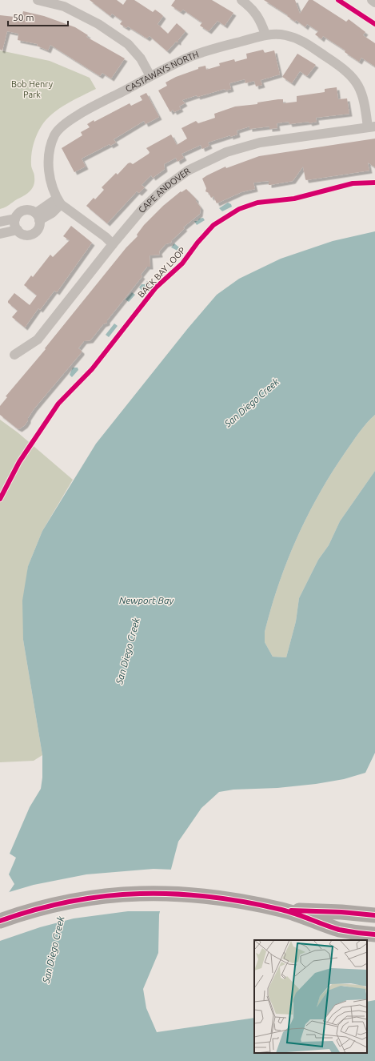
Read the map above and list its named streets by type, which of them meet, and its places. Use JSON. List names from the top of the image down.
{
  "streets": {
    "street": ["CASTAWAYS NORTH", "CAPE ANDOVER"],
    "cycle path": ["BACK BAY LOOP"]
  },
  "crossings": [
    ["CASTAWAYS NORTH", "CAPE ANDOVER"]
  ],
  "water": ["San Diego Creek", "Newport Bay"],
  "parks": ["Bob Henry Park"],
  "scale_bar": "50 m"
}
